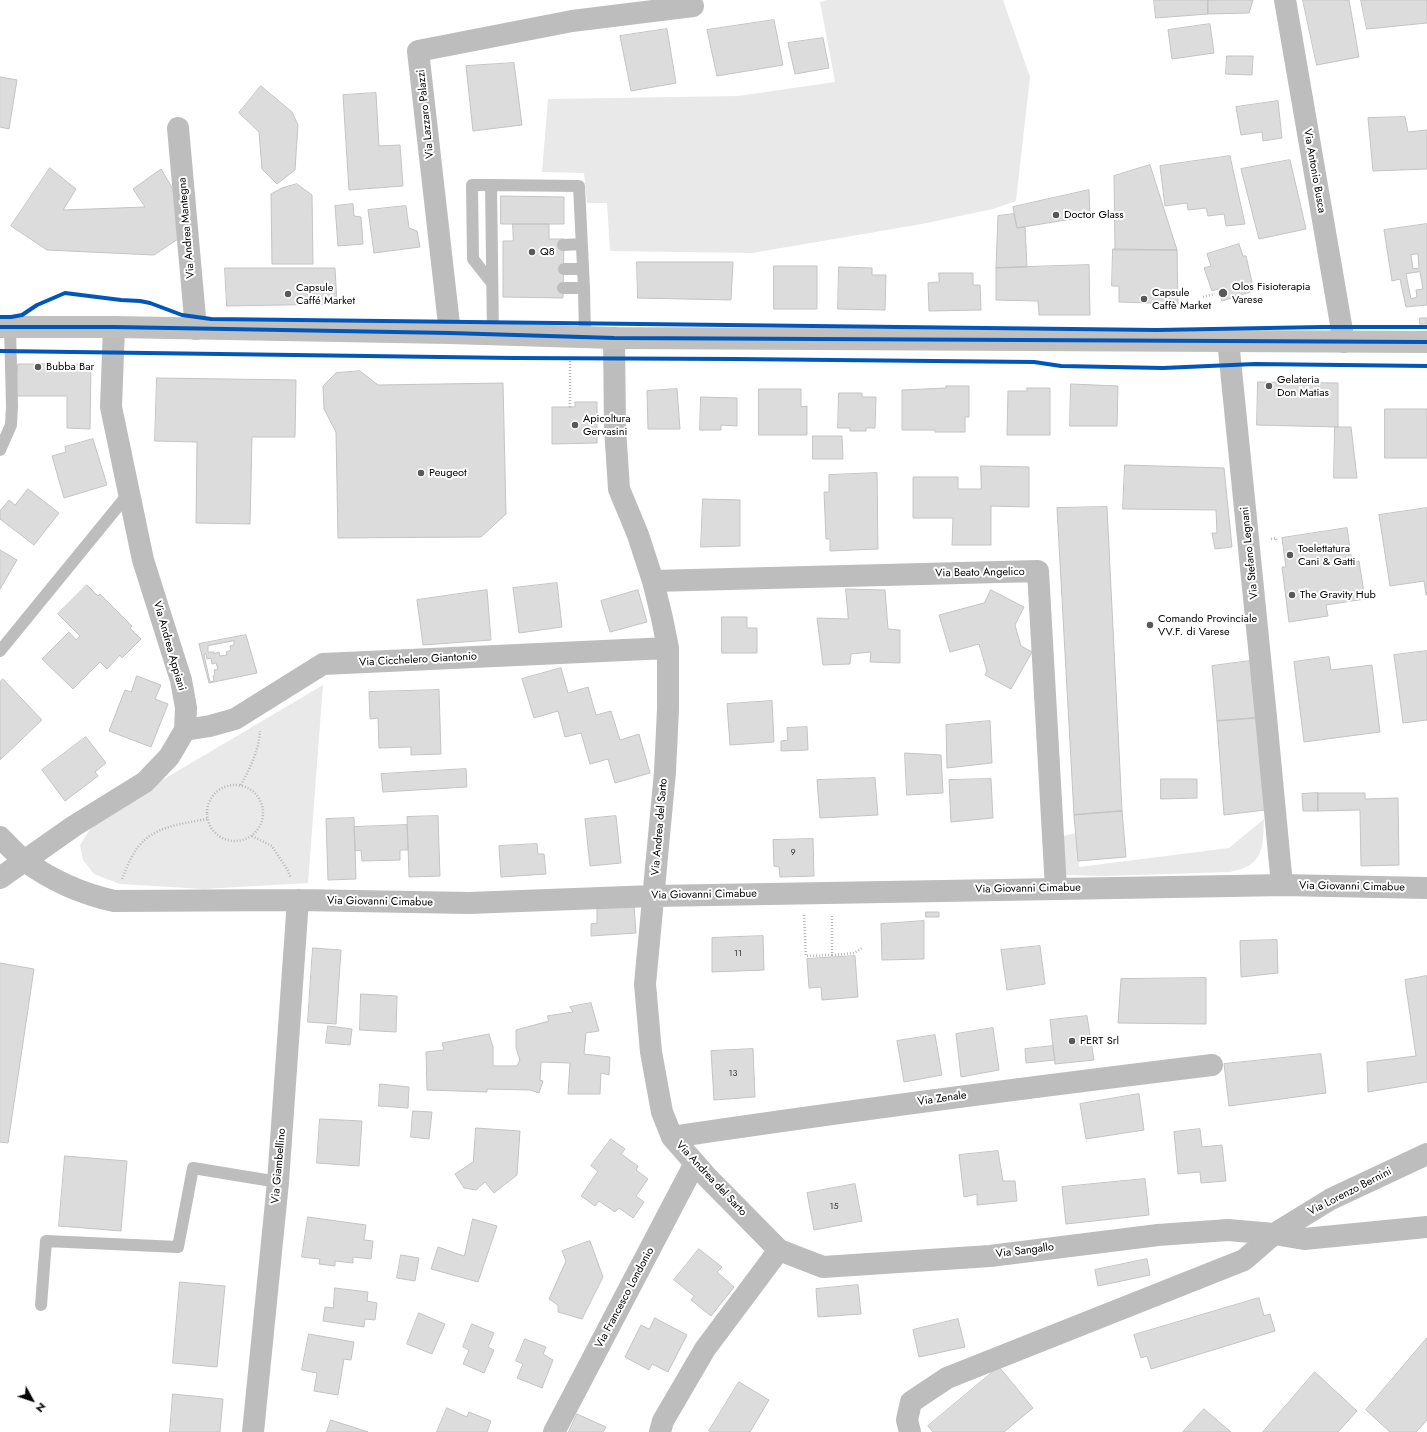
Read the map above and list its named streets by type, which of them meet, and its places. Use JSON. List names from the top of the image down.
{
  "streets": {
    "street": [
      "Via Lazzaro Palazzi",
      "Via Antonio Busca",
      "Via Andrea Mantegna",
      "Via Stefano Legnani",
      "Via Beato Angelico",
      "Via Andrea Appiani",
      "Via Cicchelero Giantonio",
      "Via Andrea del Sarto",
      "Via Giovanni Cimabue",
      "Via Zenale",
      "Via Giambellino",
      "Via Lorenzo Bernini",
      "Via Sangallo",
      "Via Francesco Londonio"
    ]
  },
  "crossings": [
    ["Via Stefano Legnani", "Via Giovanni Cimabue"],
    ["Via Beato Angelico", "Via Andrea del Sarto"],
    ["Via Beato Angelico", "Via Giovanni Cimabue"],
    ["Via Andrea Appiani", "Via Cicchelero Giantonio"],
    ["Via Andrea Appiani", "Via Giovanni Cimabue"],
    ["Via Cicchelero Giantonio", "Via Andrea del Sarto"],
    ["Via Andrea del Sarto", "Via Giovanni Cimabue"],
    ["Via Andrea del Sarto", "Via Zenale"],
    ["Via Andrea del Sarto", "Via Sangallo"],
    ["Via Andrea del Sarto", "Via Francesco Londonio"],
    ["Via Giovanni Cimabue", "Via Giambellino"],
    ["Via Lorenzo Bernini", "Via Sangallo"]
  ],
  "places": [
    "Doctor Glass",
    "Q8",
    "Olos Fisioterapia Varese",
    "Capsule Caffé Market",
    "Capsule Caffè Market",
    "Bubba Bar",
    "Gelateria Don Matias",
    "Apicoltura Gervasini",
    "Peugeot",
    "Toelettatura Cani & Gatti",
    "The Gravity Hub",
    "Comando Provinciale VV.F. di Varese",
    "PERT Srl"
  ],
  "house_numbers": [
    "9",
    "11",
    "13",
    "15"
  ],
  "north": "bottom right"
}
